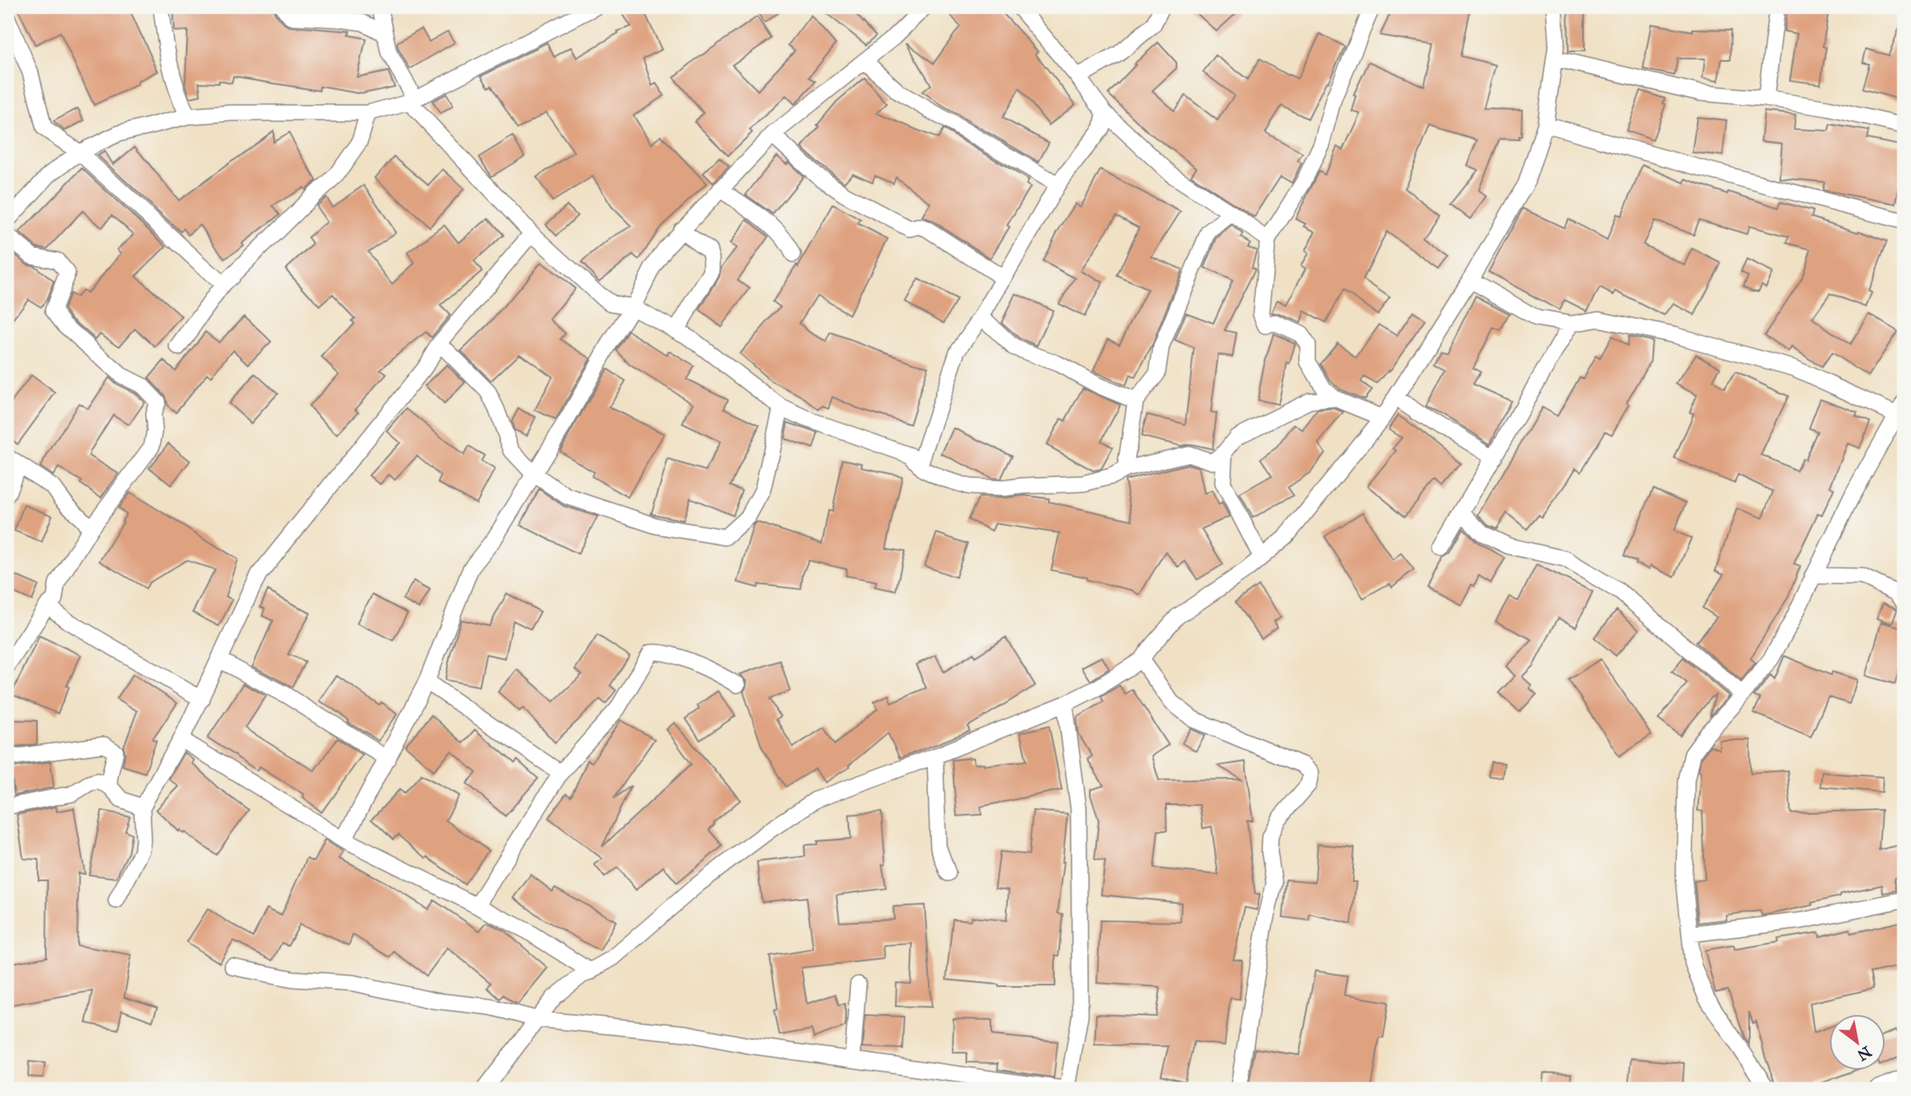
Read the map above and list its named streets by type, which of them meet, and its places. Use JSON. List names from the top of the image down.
{
  "north": "bottom right"
}
